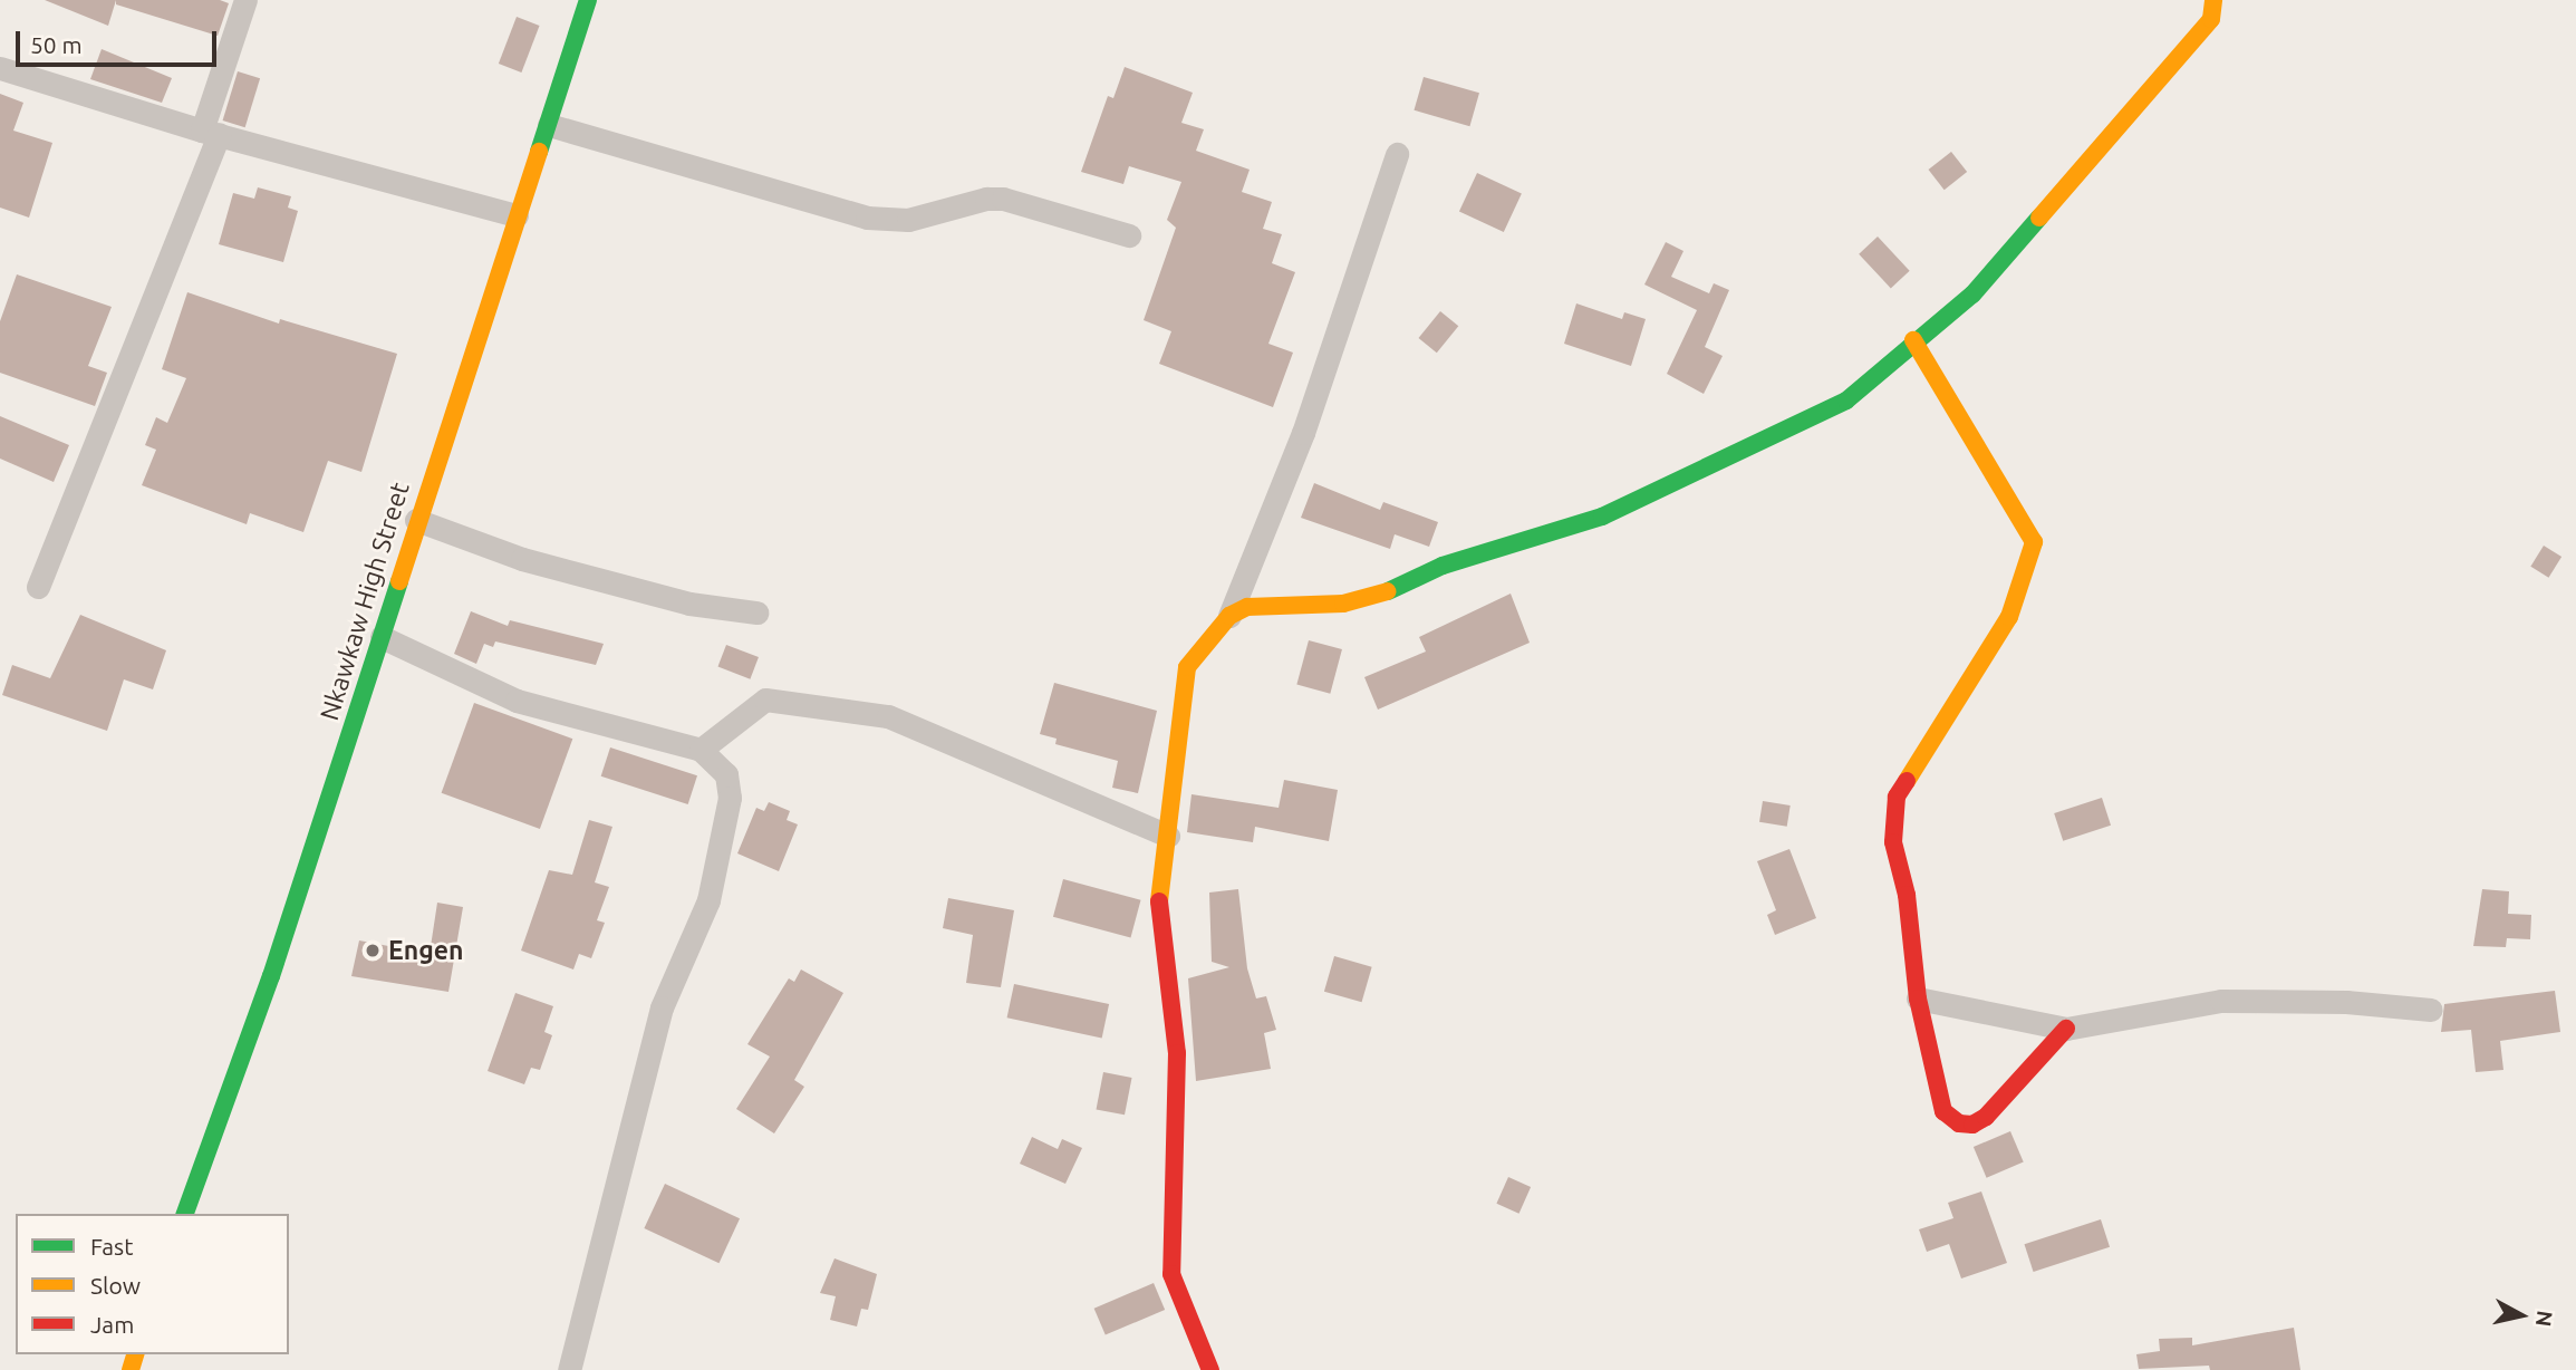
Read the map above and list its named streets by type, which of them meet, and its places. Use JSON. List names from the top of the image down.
{
  "streets": {
    "street": ["Nkawkaw High Street"]
  },
  "places": ["Engen"],
  "legend": ["Fast", "Slow", "Jam"],
  "scale_bar": "50 m",
  "north": "right"
}
